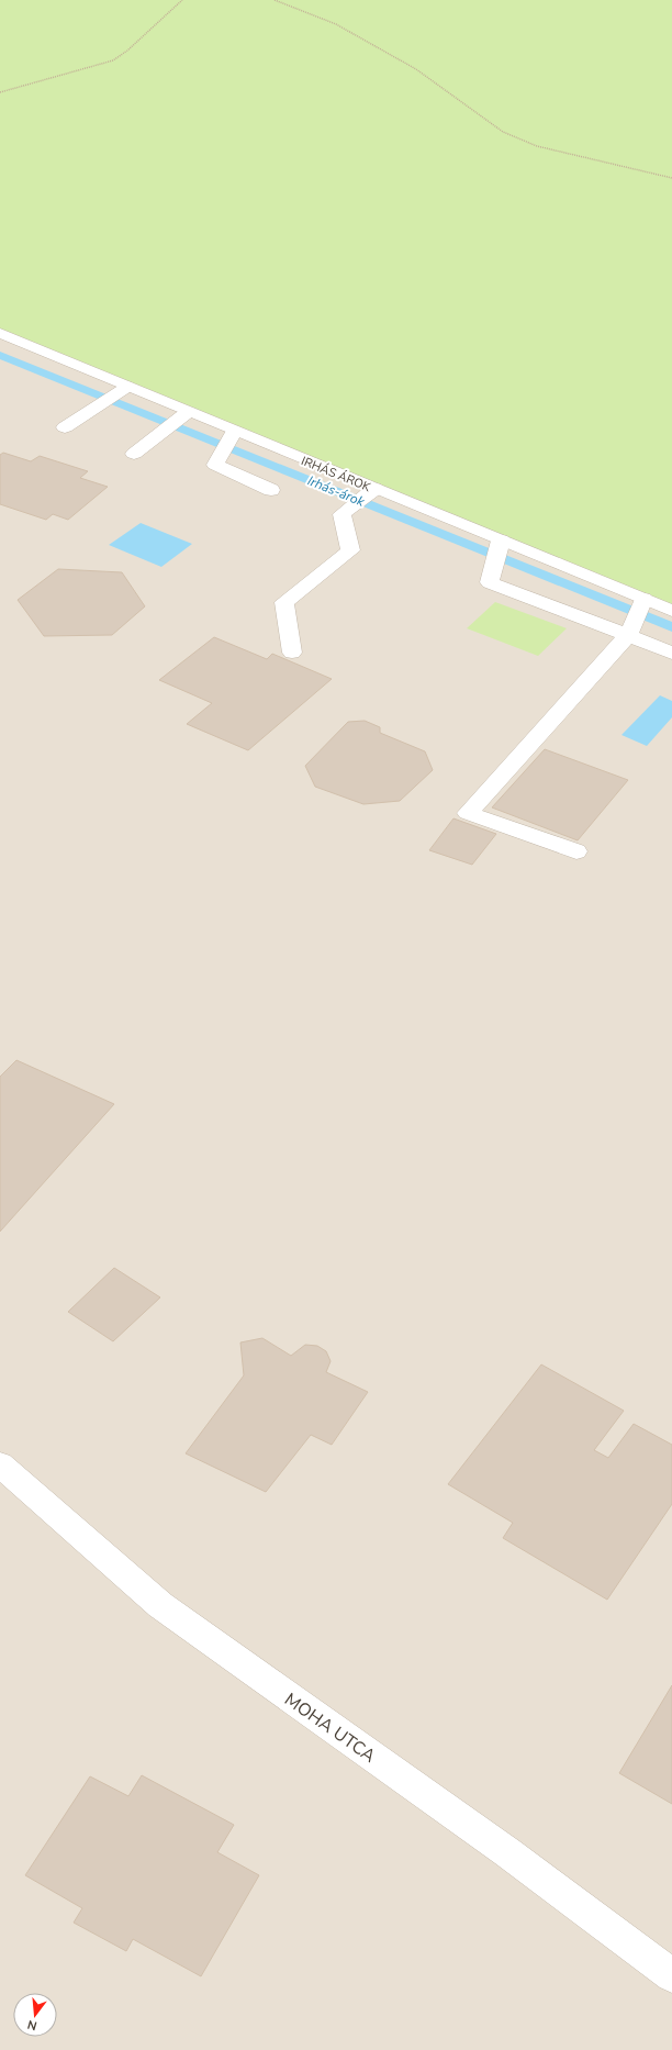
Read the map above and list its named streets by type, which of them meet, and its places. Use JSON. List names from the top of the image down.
{
  "streets": {
    "street": ["IRHÁS ÁROK", "MOHA UTCA"]
  },
  "water": ["Irhás-árok"],
  "north": "bottom"
}
